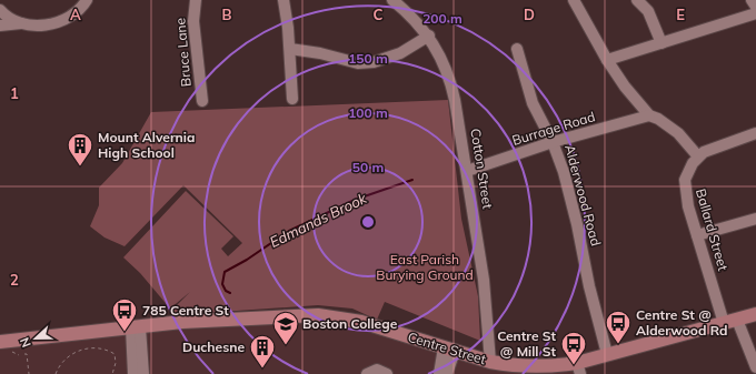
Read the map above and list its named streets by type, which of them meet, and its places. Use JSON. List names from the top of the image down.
{
  "streets": {
    "main road": ["Centre Street"],
    "street": [
      "Bruce Lane",
      "Burrage Road",
      "Cotton Street",
      "Alderwood Road",
      "Ballard Street"
    ]
  },
  "crossings": [
    ["Burrage Road", "Cotton Street"],
    ["Burrage Road", "Alderwood Road"],
    ["Cotton Street", "Centre Street"],
    ["Alderwood Road", "Centre Street"],
    ["Ballard Street", "Centre Street"]
  ],
  "water": ["Edmands Brook"],
  "parks": ["East Parish Burying Ground"],
  "places": {
    "building": ["Mount Alvernia High School", "Duchesne"],
    "bus stop": ["785 Centre St", "Centre St @ Alderwood Rd", "Centre St @ Mill St"],
    "school or university": ["Boston College"]
  },
  "north": "left",
  "grid": {
    "columns": [
      "A",
      "B",
      "C",
      "D",
      "E"
    ],
    "rows": ["1", "2"]
  },
  "rings": [
    "200 m",
    "150 m",
    "100 m",
    "50 m"
  ]
}
